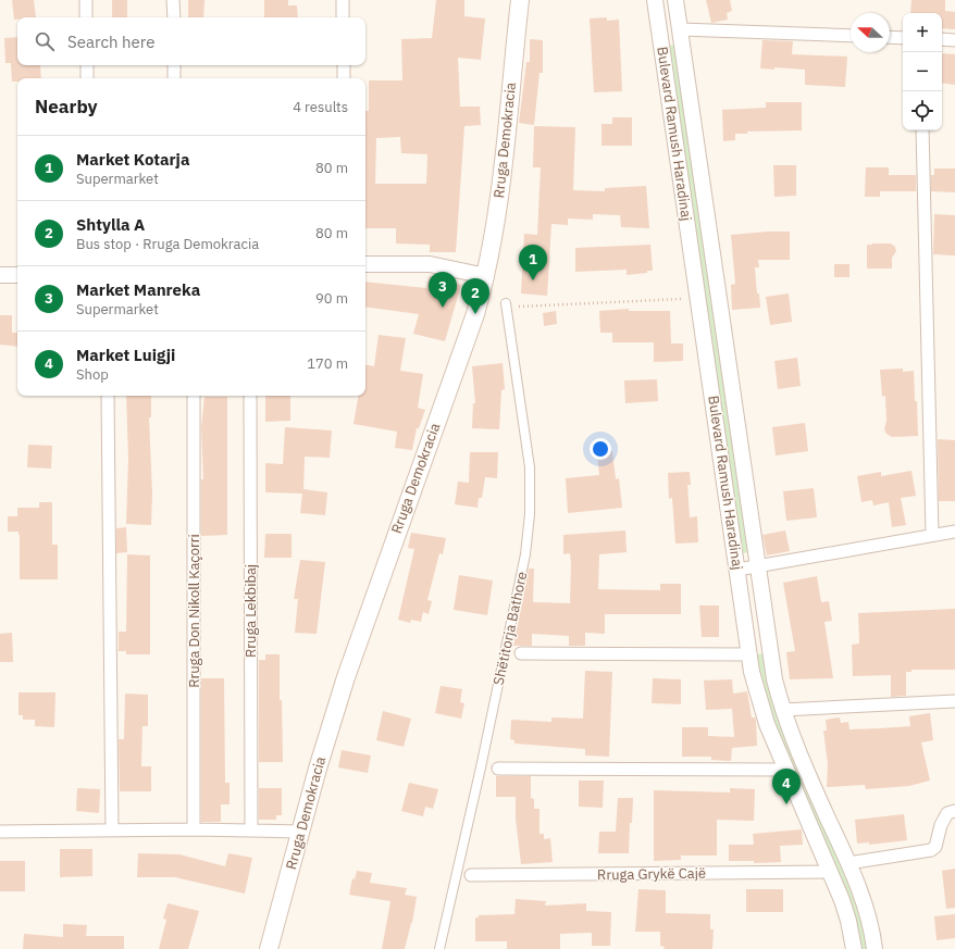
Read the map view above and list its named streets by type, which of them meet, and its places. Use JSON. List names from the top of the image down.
{
  "streets": {
    "main road": ["Rruga Demokracia"],
    "street": [
      "Bulevard Ramush Haradinaj",
      "Rruga Don Nikoll Kaçorri",
      "Rruga Lekbibaj",
      "Shëtitorja Bathore",
      "Rruga Grykë Cajë"
    ]
  },
  "crossings": [
    ["Bulevard Ramush Haradinaj", "Rruga Grykë Cajë"]
  ],
  "north": "left",
  "page": {
    "map_buttons": ["+", "−"],
    "search": "Search here",
    "heading": ["Nearby", "4 results"],
    "list": [
      {
        "mark": "1",
        "name": "Market Kotarja",
        "note": "Supermarket",
        "value": "80 m"
      },
      {
        "mark": "2",
        "name": "Shtylla A",
        "note": "Bus stop · Rruga Demokracia",
        "value": "80 m"
      },
      {
        "mark": "3",
        "name": "Market Manreka",
        "note": "Supermarket",
        "value": "90 m"
      },
      {
        "mark": "4",
        "name": "Market Luigji",
        "note": "Shop",
        "value": "170 m"
      }
    ],
    "pins": [
      "1",
      "3",
      "2",
      "4"
    ]
  }
}
